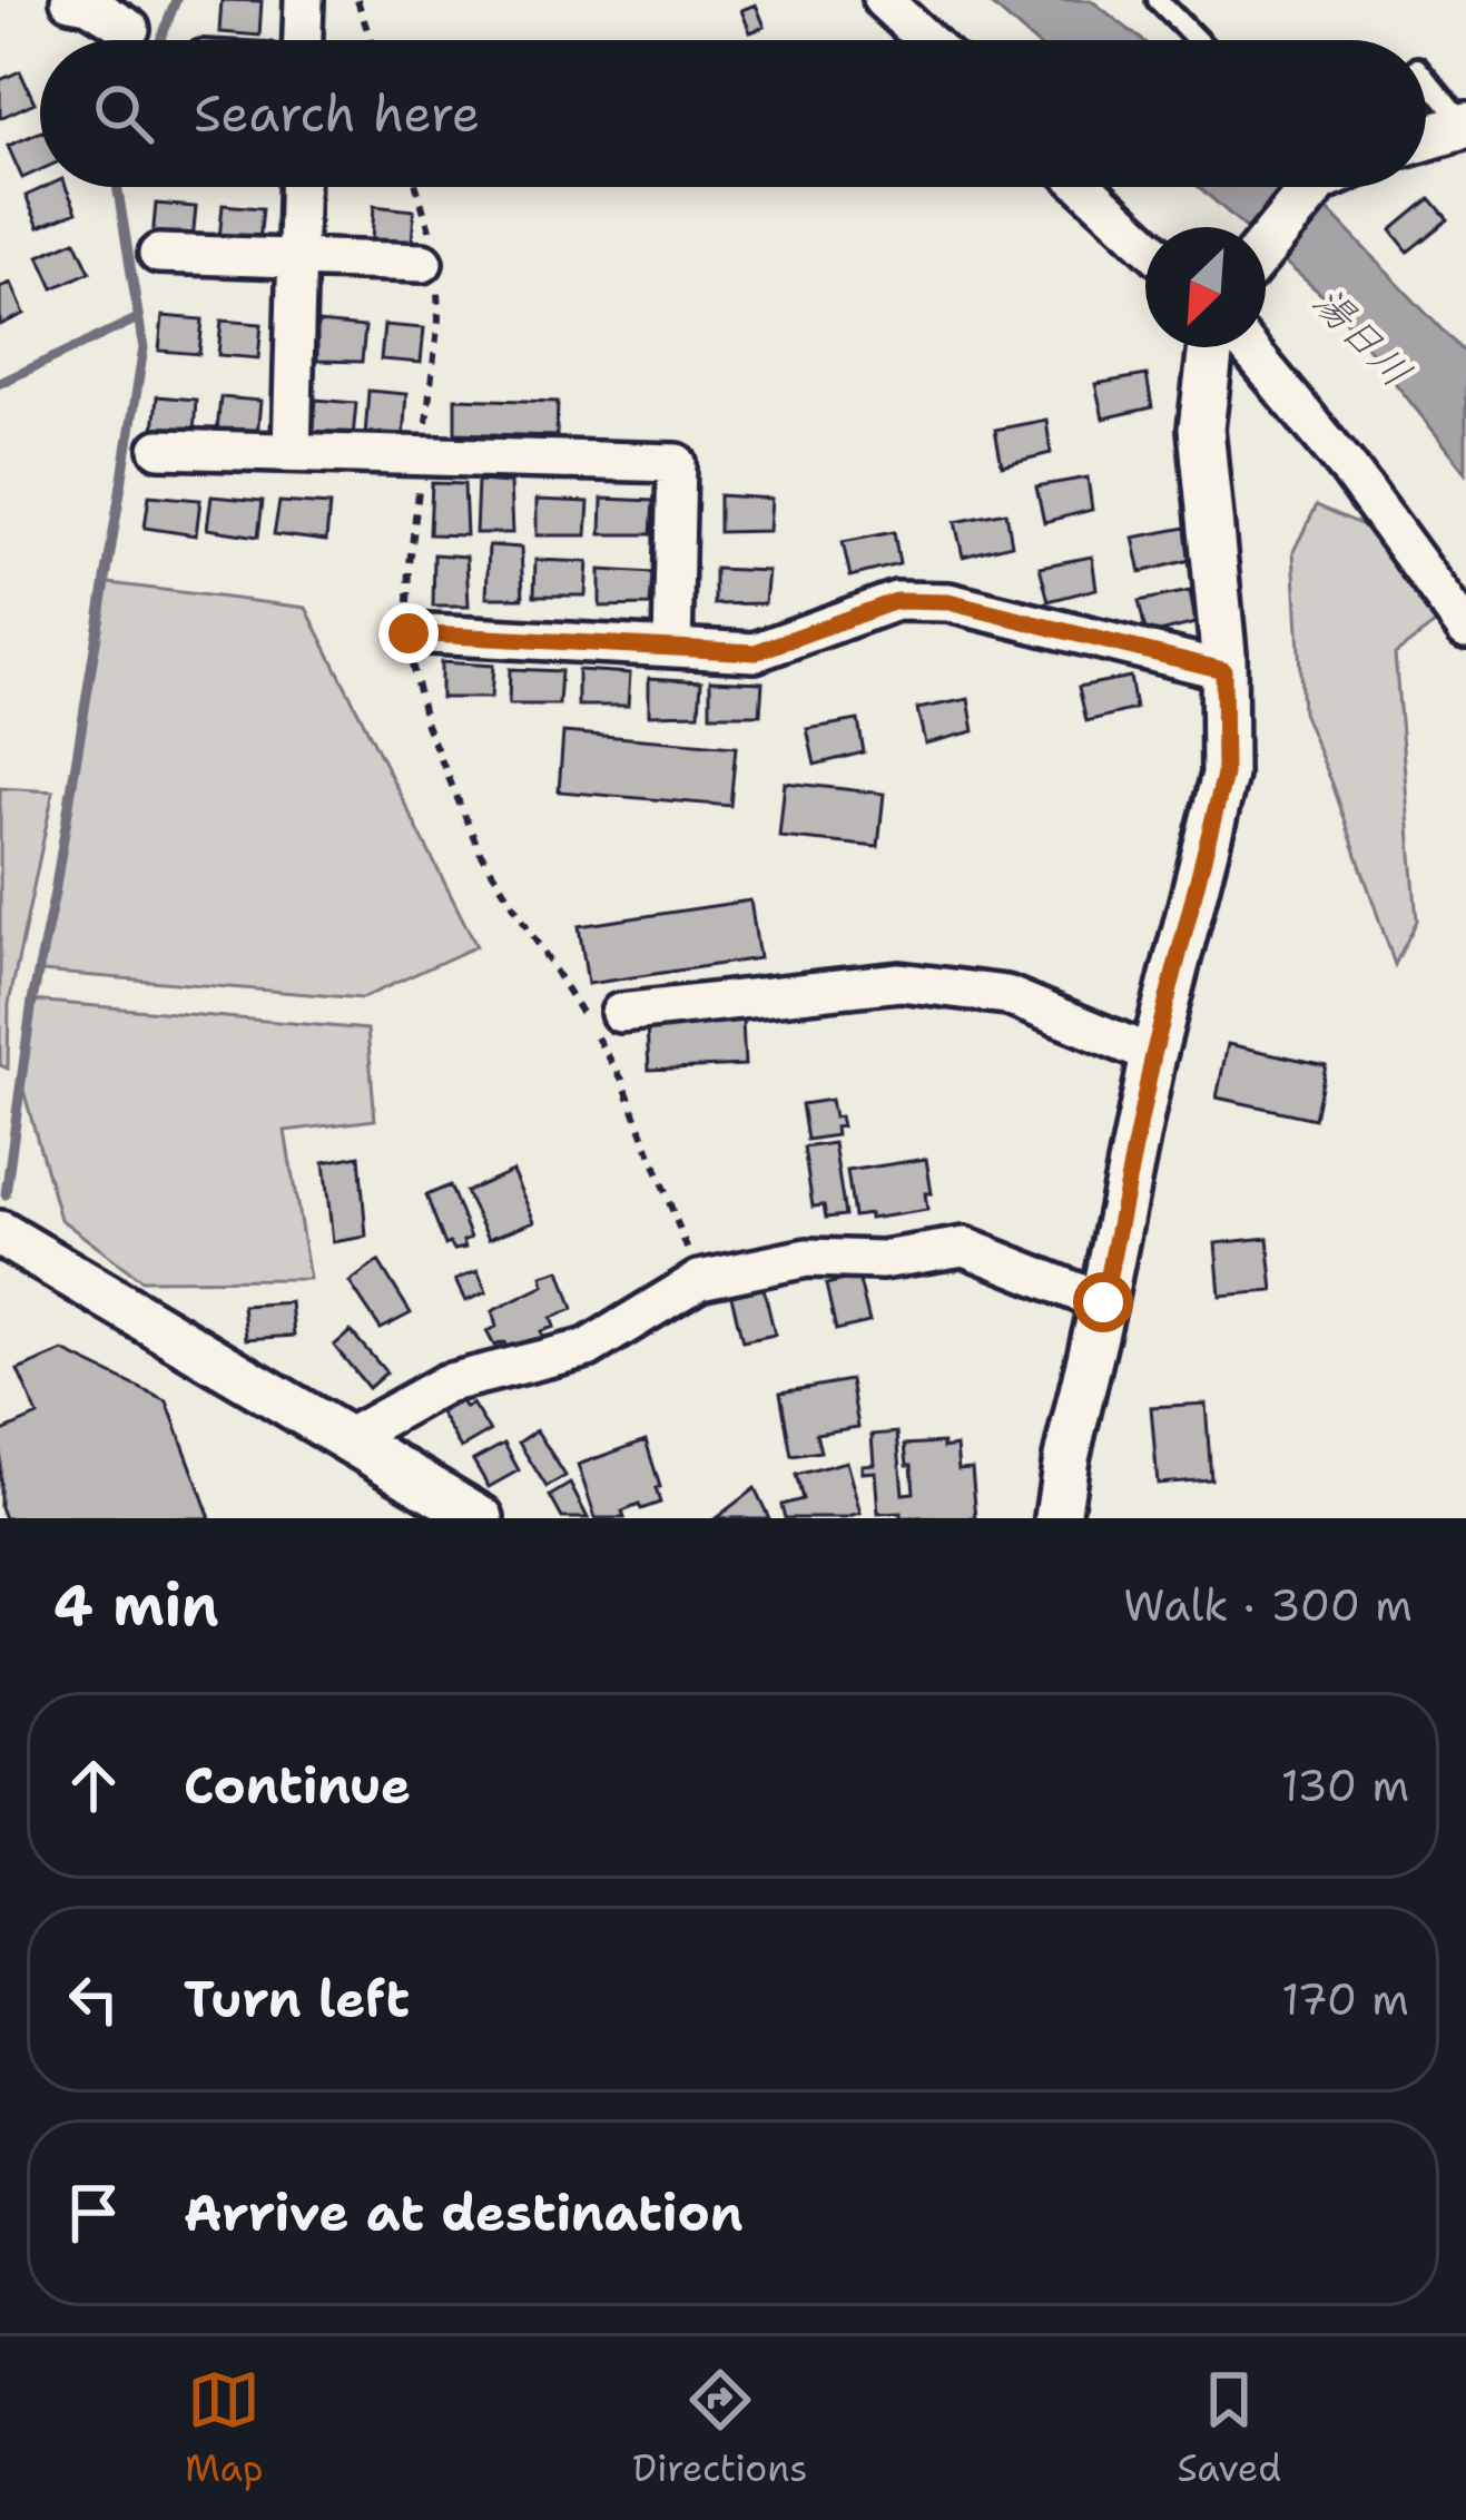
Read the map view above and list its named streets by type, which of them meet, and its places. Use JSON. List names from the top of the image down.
{
  "water": ["湯日川"],
  "north": "bottom left",
  "page": {
    "search": "Search here",
    "heading": ["4 min", "Walk · 300 m"],
    "list": [
      ["Continue", "130 m"],
      ["Turn left", "170 m"],
      "Arrive at destination"
    ],
    "nav": ["Map", "Directions", "Saved"]
  }
}
